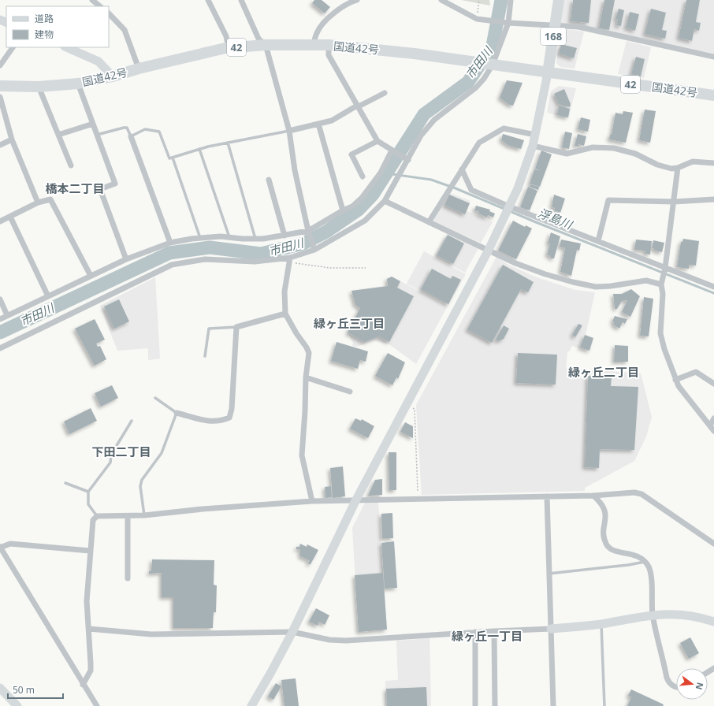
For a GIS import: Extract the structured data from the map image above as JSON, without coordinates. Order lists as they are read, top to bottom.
{
  "streets": {
    "highway": ["168", "42", "国道42号"]
  },
  "crossings": [
    ["168", "国道42号"]
  ],
  "districts": [
    "橋本二丁目",
    "緑ヶ丘三丁目",
    "緑ヶ丘二丁目",
    "下田二丁目",
    "緑ヶ丘一丁目"
  ],
  "water": ["市田川", "浮島川"],
  "legend": ["道路", "建物"],
  "scale_bar": "50 m",
  "north": "right"
}
